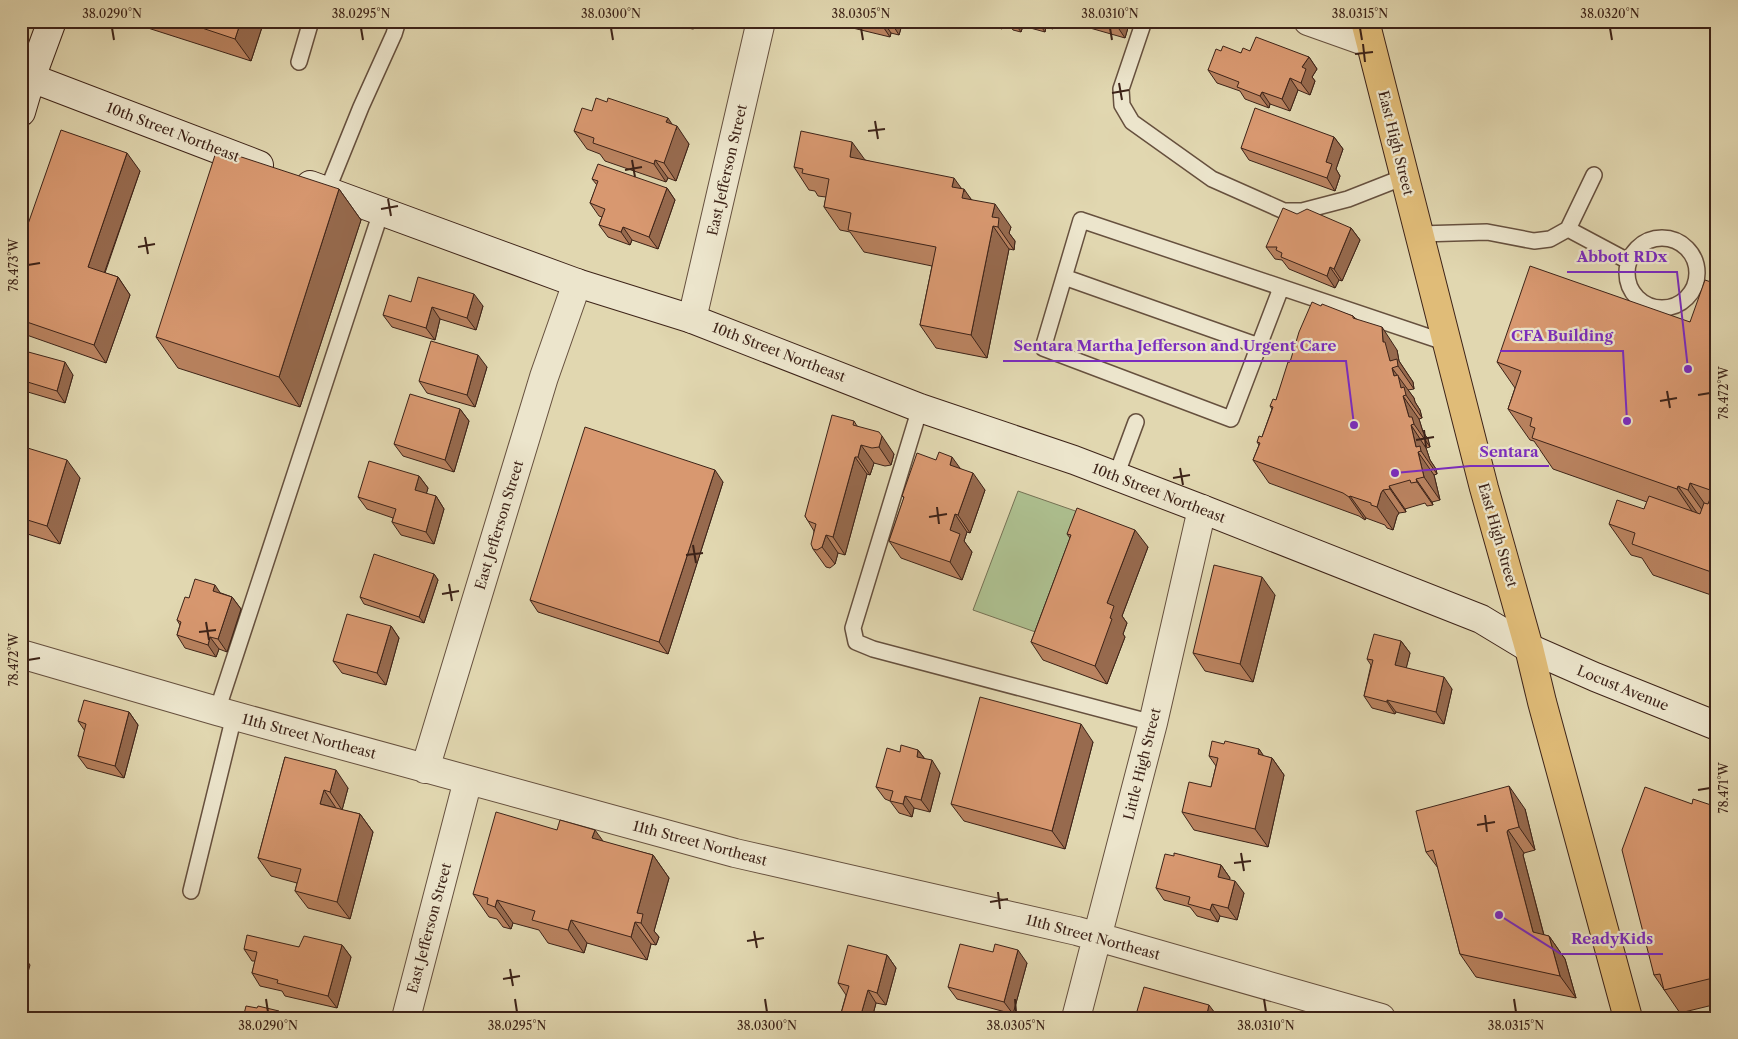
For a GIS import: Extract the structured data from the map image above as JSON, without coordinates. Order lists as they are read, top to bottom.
{
  "streets": {
    "main road": ["East High Street"],
    "street": [
      "10th Street Northeast",
      "East Jefferson Street",
      "Locust Avenue",
      "11th Street Northeast",
      "Little High Street"
    ]
  },
  "crossings": [
    ["10th Street Northeast", "East High Street"],
    ["10th Street Northeast", "East Jefferson Street"],
    ["10th Street Northeast", "Locust Avenue"],
    ["10th Street Northeast", "Little High Street"],
    ["East High Street", "Locust Avenue"],
    ["East Jefferson Street", "11th Street Northeast"],
    ["11th Street Northeast", "Little High Street"]
  ],
  "places": [
    "Abbott RDx",
    "CFA Building",
    "Sentara Martha Jefferson and Urgent Care",
    "Sentara",
    "ReadyKids"
  ],
  "coordinates": [
    "38.0290°N",
    "38.0295°N",
    "38.0300°N",
    "38.0305°N",
    "38.0310°N",
    "38.0315°N",
    "38.0320°N",
    "78.473°W",
    "78.472°W",
    "78.471°W"
  ]
}
